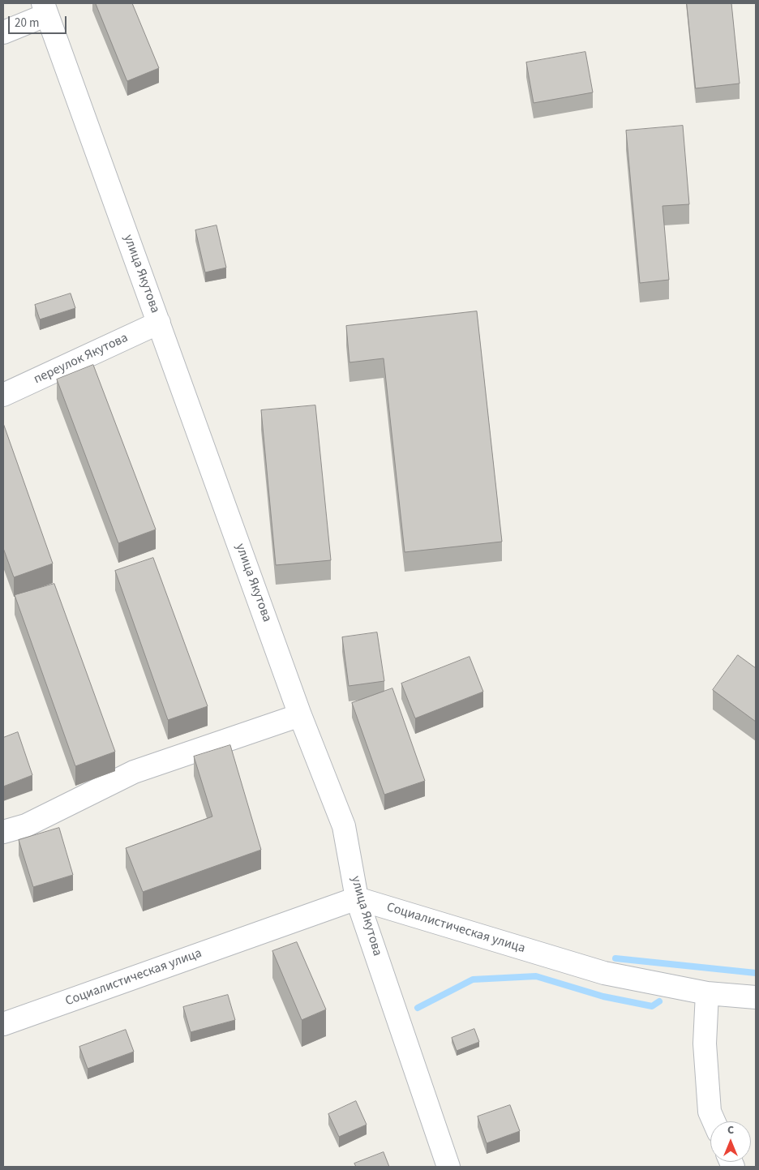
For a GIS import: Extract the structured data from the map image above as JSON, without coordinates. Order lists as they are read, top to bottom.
{
  "streets": {
    "street": ["улица Якутова", "переулок Якутова", "Социалистическая улица"]
  },
  "crossings": [
    ["улица Якутова", "переулок Якутова"],
    ["улица Якутова", "Социалистическая улица"]
  ],
  "scale_bar": "20 m",
  "north": "top"
}
